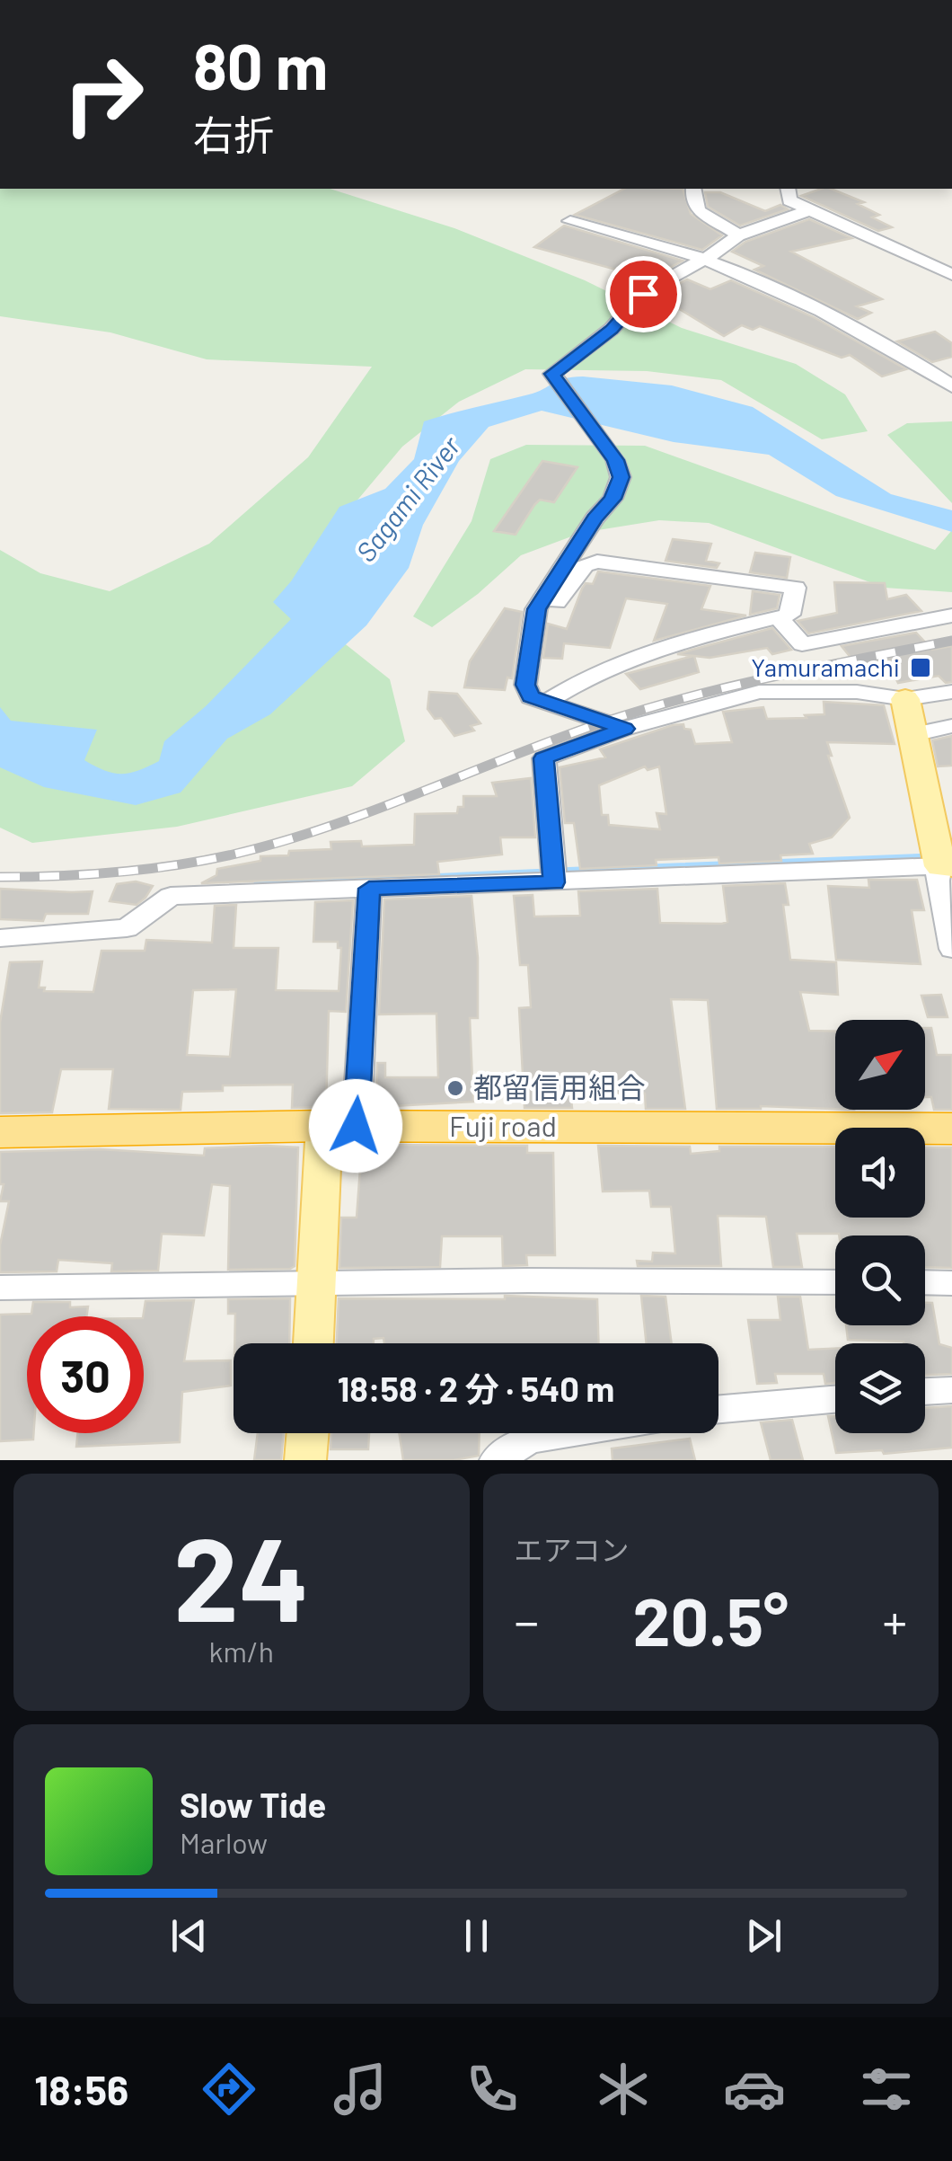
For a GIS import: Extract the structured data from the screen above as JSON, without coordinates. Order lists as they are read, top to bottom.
{
  "streets": {
    "highway": ["Fuji road"]
  },
  "water": ["Sagami River"],
  "places": {
    "transit": ["Yamuramachi"],
    "other": ["都留信用組合"]
  },
  "north": "top right",
  "page": {
    "turn": ["80 m", "右折"],
    "limit": "30",
    "trip": "18:58 · 2 分 · 540 m",
    "tile": [
      ["24", "km/h"],
      "エアコン"
    ],
    "heat": ["−", "20.5°", "+"],
    "song": ["Slow Tide", "Marlow"],
    "tabs": "18:56"
  }
}
